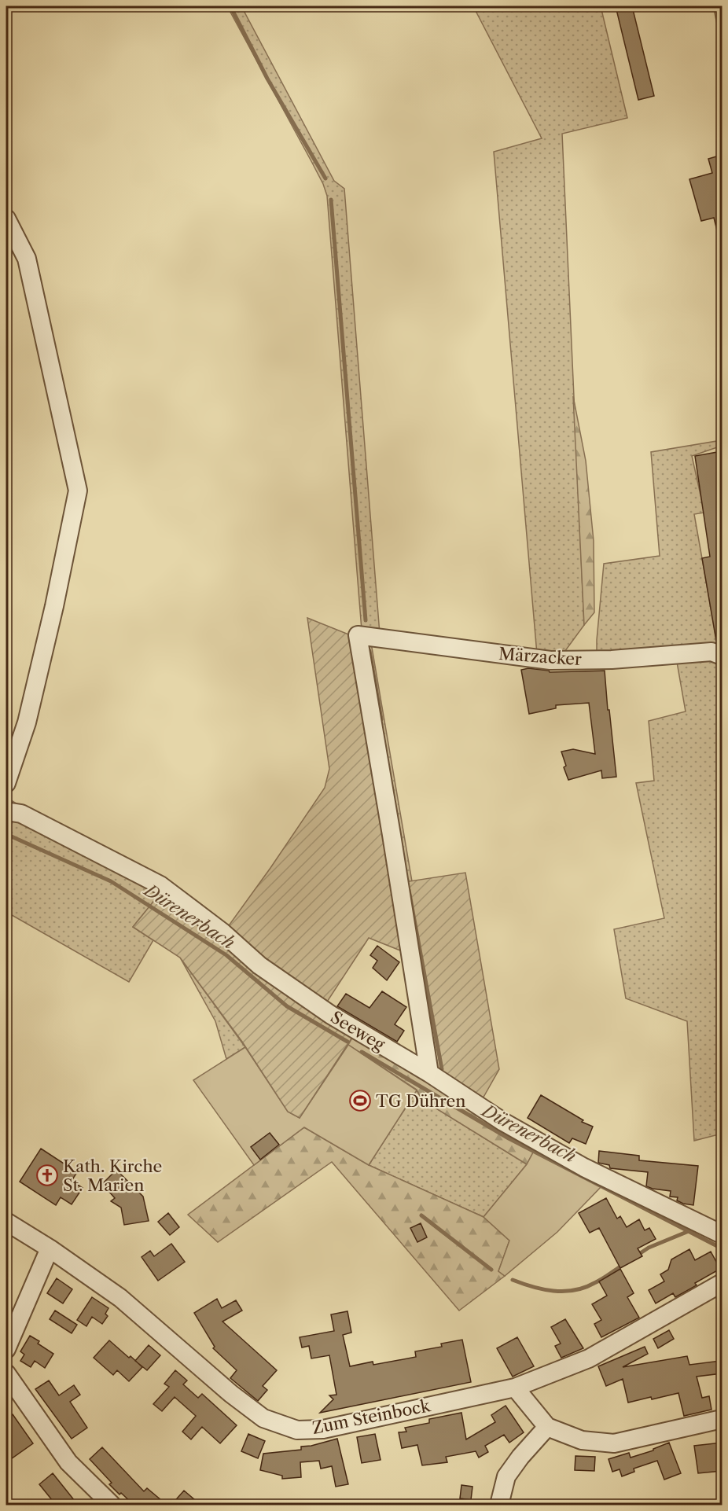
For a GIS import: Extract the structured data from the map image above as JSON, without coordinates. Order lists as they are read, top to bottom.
{
  "streets": {
    "street": ["Märzacker", "Seeweg", "Zum Steinbock"]
  },
  "crossings": [
    ["Märzacker", "Seeweg"]
  ],
  "water": ["Dürenerbach"],
  "places": {
    "sports": ["TG Dühren"],
    "church": ["Kath. Kirche St. Marien"]
  }
}
